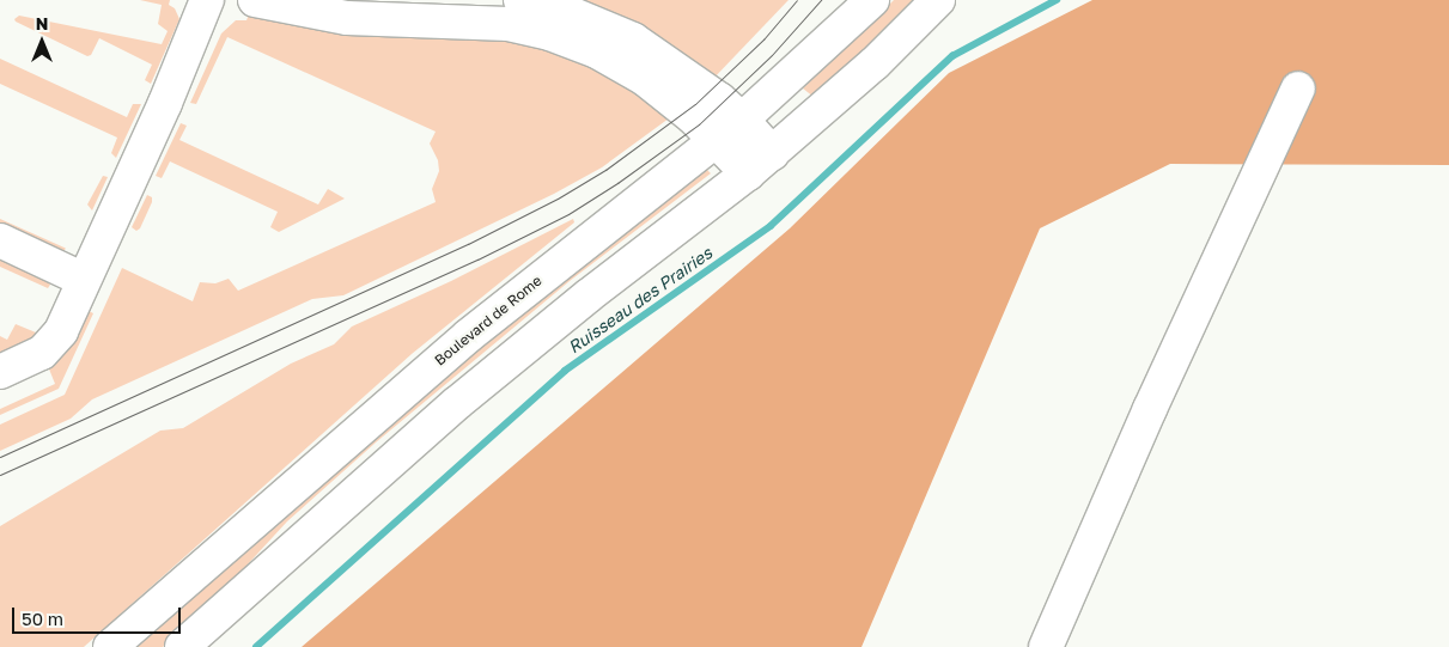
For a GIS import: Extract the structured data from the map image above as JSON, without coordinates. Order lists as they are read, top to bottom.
{
  "streets": {
    "main road": ["Boulevard de Rome"]
  },
  "water": ["Ruisseau des Prairies"],
  "scale_bar": "50 m",
  "north": "top"
}
